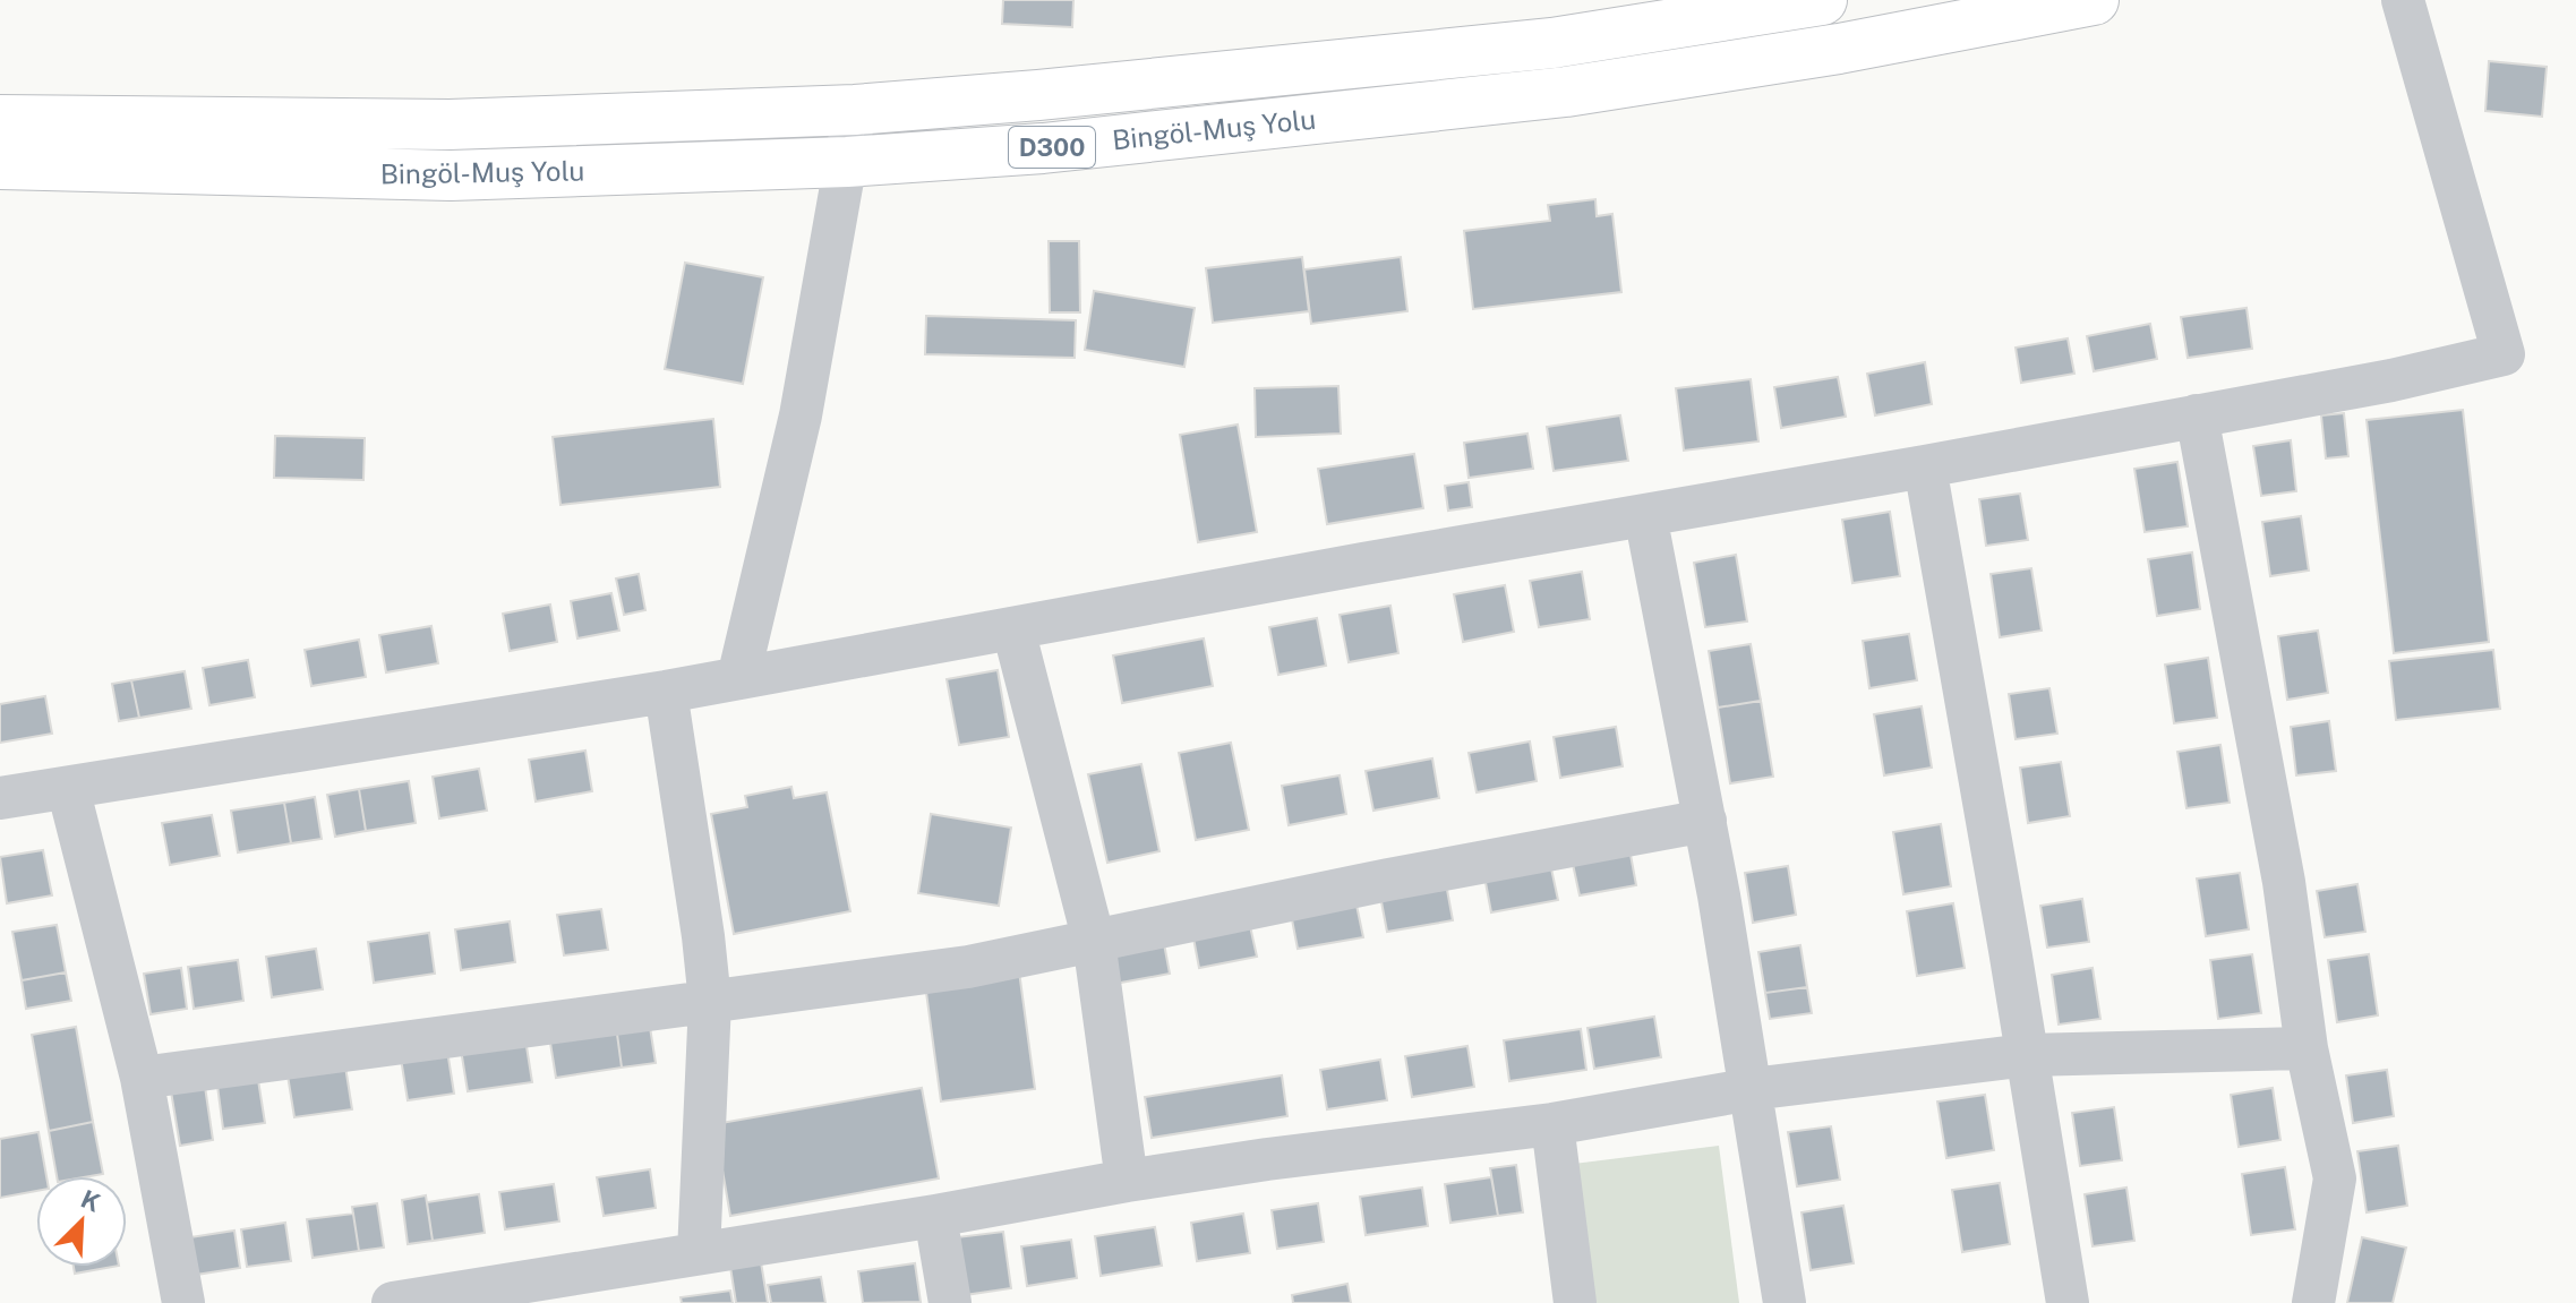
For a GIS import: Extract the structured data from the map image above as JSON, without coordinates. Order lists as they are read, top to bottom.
{
  "streets": {
    "highway": ["Bingöl-Muş Yolu", "D300"]
  },
  "north": "top right"
}
